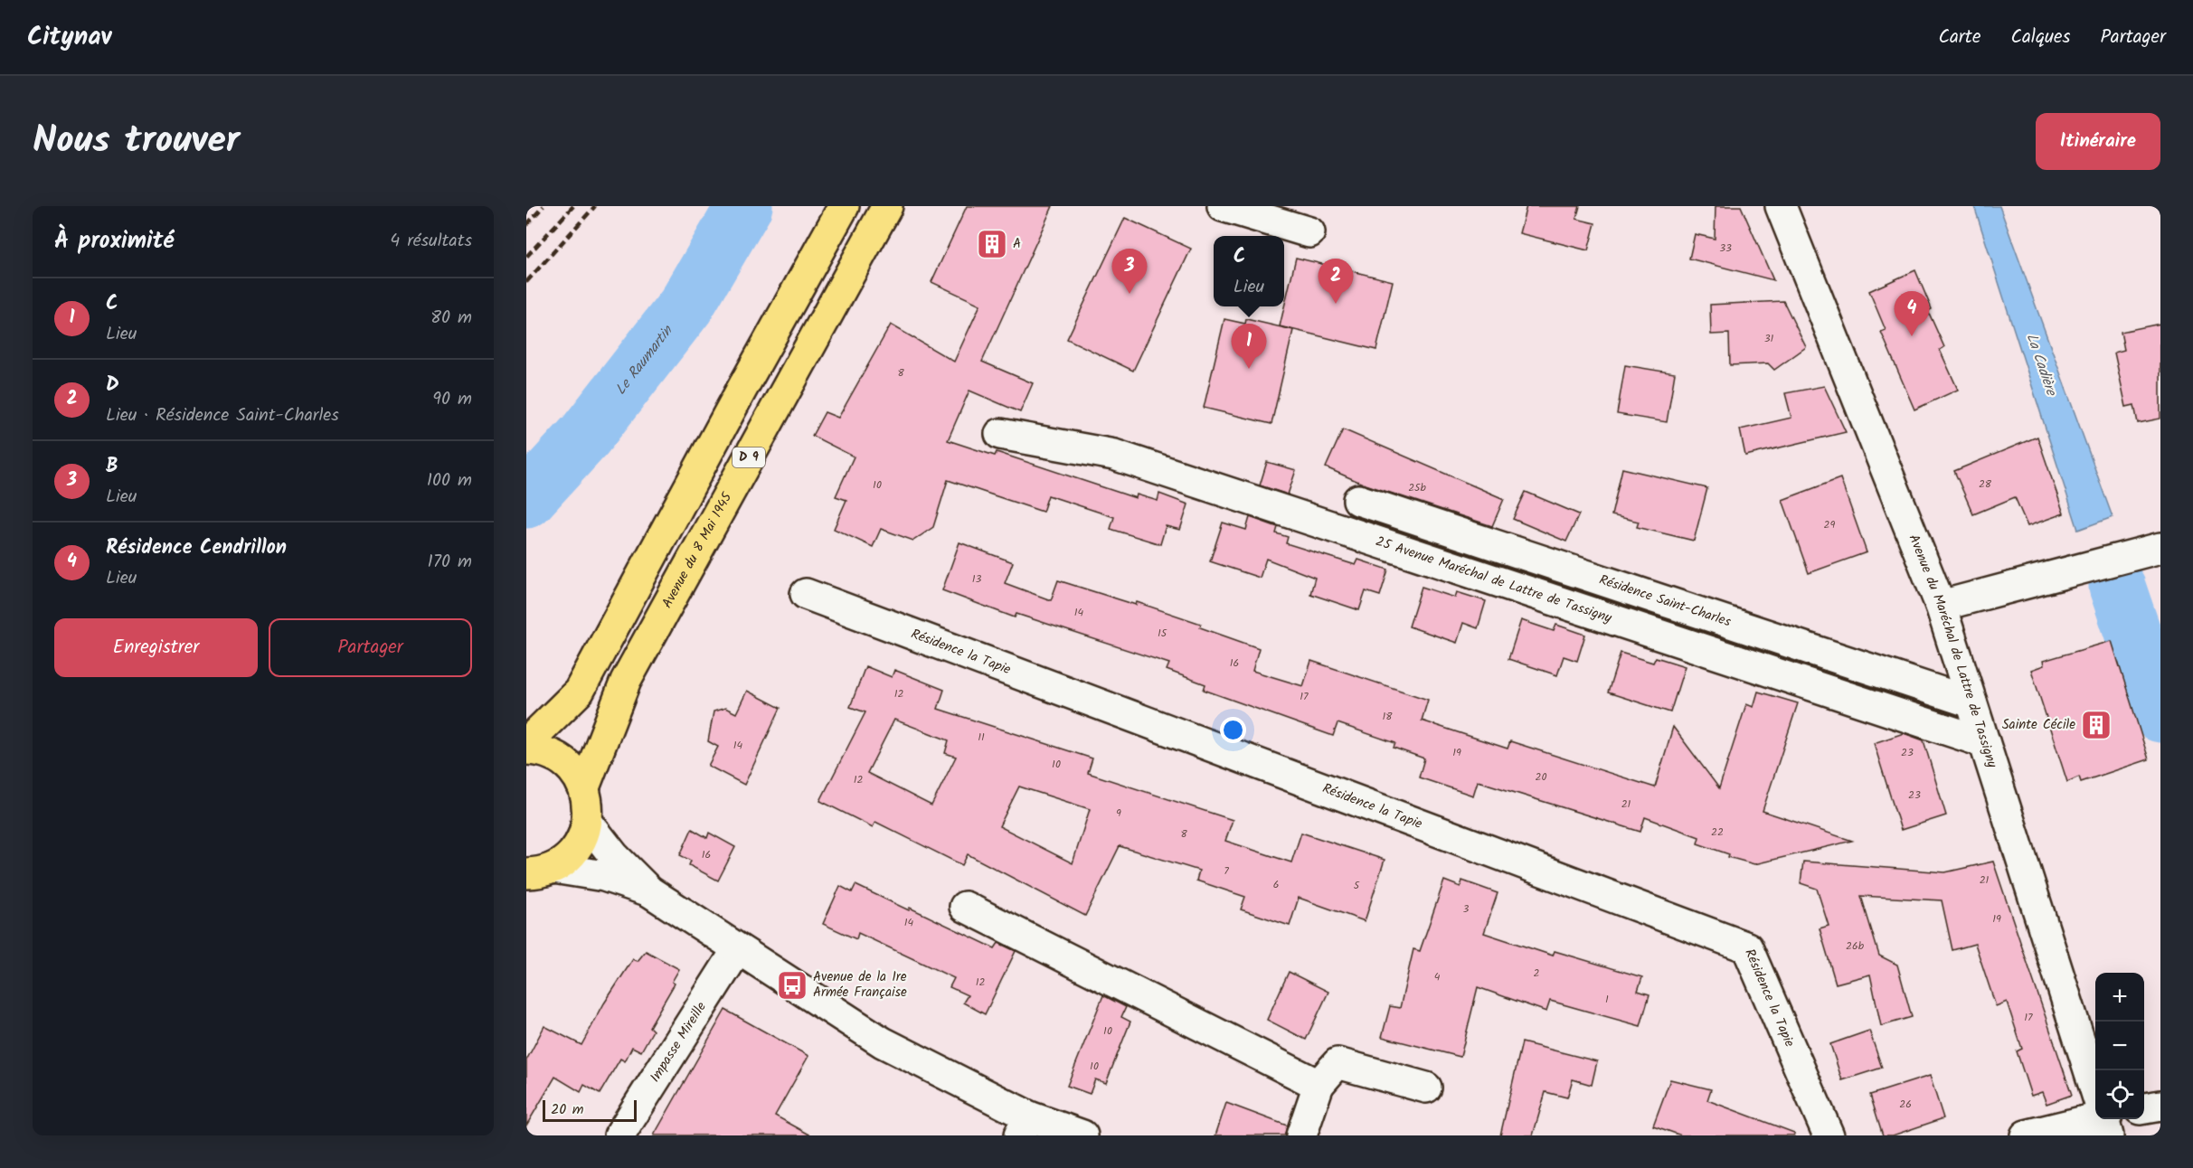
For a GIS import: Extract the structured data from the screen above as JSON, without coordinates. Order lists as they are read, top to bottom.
{
  "streets": {
    "main road": ["D 9", "Avenue du 8 Mai 1945"],
    "street": [
      "25 Avenue Maréchal de Lattre de Tassigny",
      "Résidence Saint-Charles",
      "Avenue du Maréchal de Lattre de Tassigny",
      "Résidence la Tapie",
      "Impasse Mireille"
    ]
  },
  "crossings": [
    ["25 Avenue Maréchal de Lattre de Tassigny", "Avenue du Maréchal de Lattre de Tassigny"],
    ["Résidence Saint-Charles", "Avenue du Maréchal de Lattre de Tassigny"]
  ],
  "water": ["Le Raumartin", "La Cadière"],
  "places": {
    "building": ["A", "Sainte Cécile"],
    "bus stop": ["Avenue de la 1re Armée Française"]
  },
  "house_numbers": [
    "33",
    "31",
    "8",
    "28",
    "10",
    "25b",
    "29",
    "13",
    "14",
    "15",
    "16",
    "12",
    "17",
    "18",
    "11",
    "14",
    "19",
    "23",
    "10",
    "20",
    "12",
    "23",
    "21",
    "9",
    "22",
    "8",
    "16",
    "7",
    "21",
    "6",
    "5",
    "3",
    "19",
    "14",
    "26b",
    "2",
    "4",
    "12",
    "1",
    "17",
    "10",
    "10",
    "26"
  ],
  "scale_bar": "20 m",
  "page": {
    "header": "Citynav",
    "nav": ["Carte", "Calques", "Partager"],
    "title": "Nous trouver",
    "buttons": [
      "Itinéraire",
      ["Enregistrer", "Partager"]
    ],
    "heading": ["À proximité", "4 résultats"],
    "popup": ["C", "Lieu"],
    "pins": [
      "3",
      "2",
      "4",
      "1"
    ],
    "list": [
      {
        "mark": "1",
        "name": "C",
        "note": "Lieu",
        "value": "80 m"
      },
      {
        "mark": "2",
        "name": "D",
        "note": "Lieu · Résidence Saint-Charles",
        "value": "90 m"
      },
      {
        "mark": "3",
        "name": "B",
        "note": "Lieu",
        "value": "100 m"
      },
      {
        "mark": "4",
        "name": "Résidence Cendrillon",
        "note": "Lieu",
        "value": "170 m"
      }
    ],
    "map_buttons": ["+", "−"],
    "scale": "20 m"
  }
}
